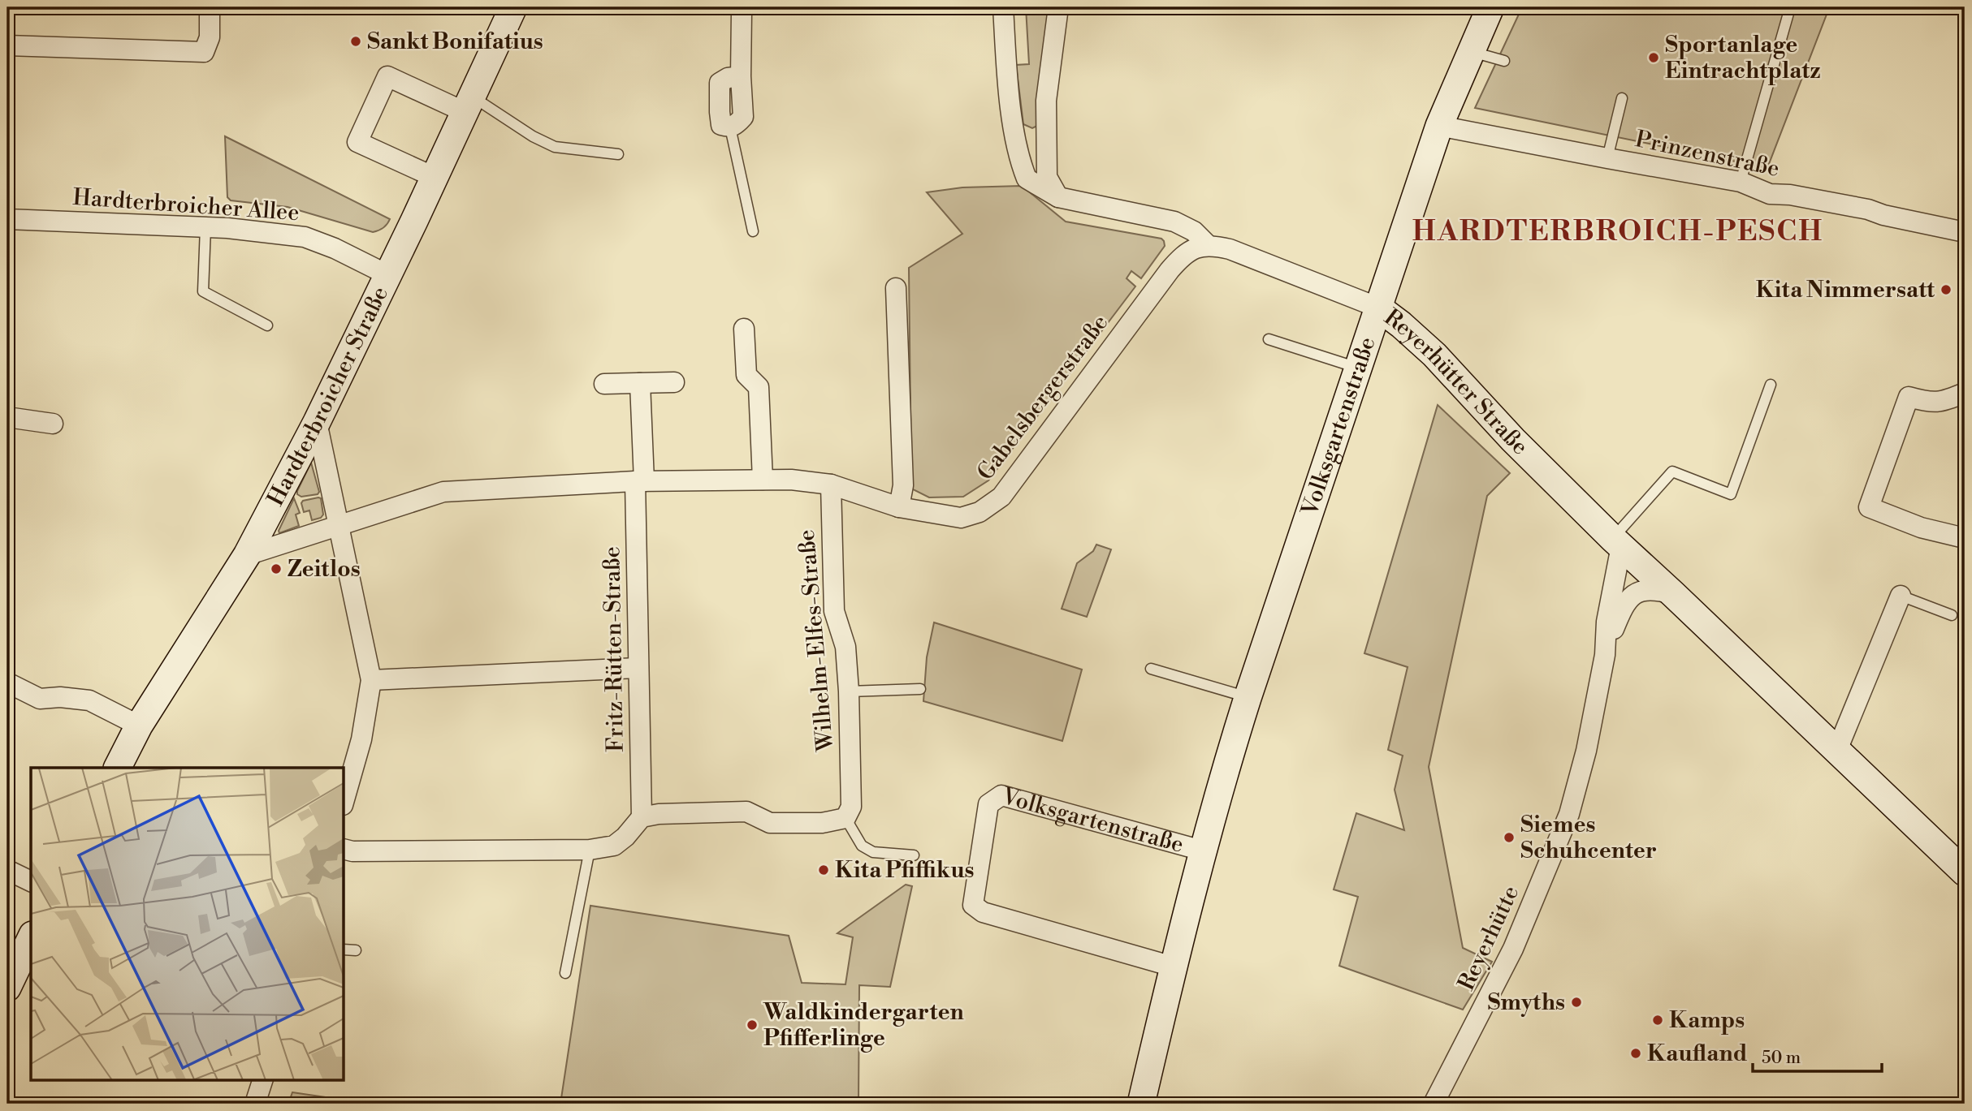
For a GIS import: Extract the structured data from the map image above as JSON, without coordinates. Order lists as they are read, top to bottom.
{
  "streets": {
    "street": [
      "Prinzenstraße",
      "Hardterbroicher Allee",
      "Reyerhütter Straße",
      "Hardterbroicher Straße",
      "Gabelsbergerstraße",
      "Volksgartenstraße",
      "Wilhelm-Elfes-Straße",
      "Fritz-Rütten-Straße",
      "Reyerhütte"
    ]
  },
  "crossings": [
    ["Prinzenstraße", "Volksgartenstraße"],
    ["Hardterbroicher Allee", "Hardterbroicher Straße"],
    ["Reyerhütter Straße", "Gabelsbergerstraße"],
    ["Reyerhütter Straße", "Volksgartenstraße"],
    ["Reyerhütter Straße", "Reyerhütte"],
    ["Hardterbroicher Straße", "Gabelsbergerstraße"],
    ["Gabelsbergerstraße", "Wilhelm-Elfes-Straße"],
    ["Gabelsbergerstraße", "Fritz-Rütten-Straße"]
  ],
  "districts": ["HARDTERBROICH-PESCH"],
  "places": [
    "Sankt Bonifatius",
    "Sportanlage Eintrachtplatz",
    "Kita Nimmersatt",
    "Zeitlos",
    "Siemes Schuhcenter",
    "Kita Pfiffikus",
    "Smyths",
    "Kamps",
    "Waldkindergarten Pfifferlinge",
    "Kaufland"
  ],
  "scale_bar": "50 m"
}
